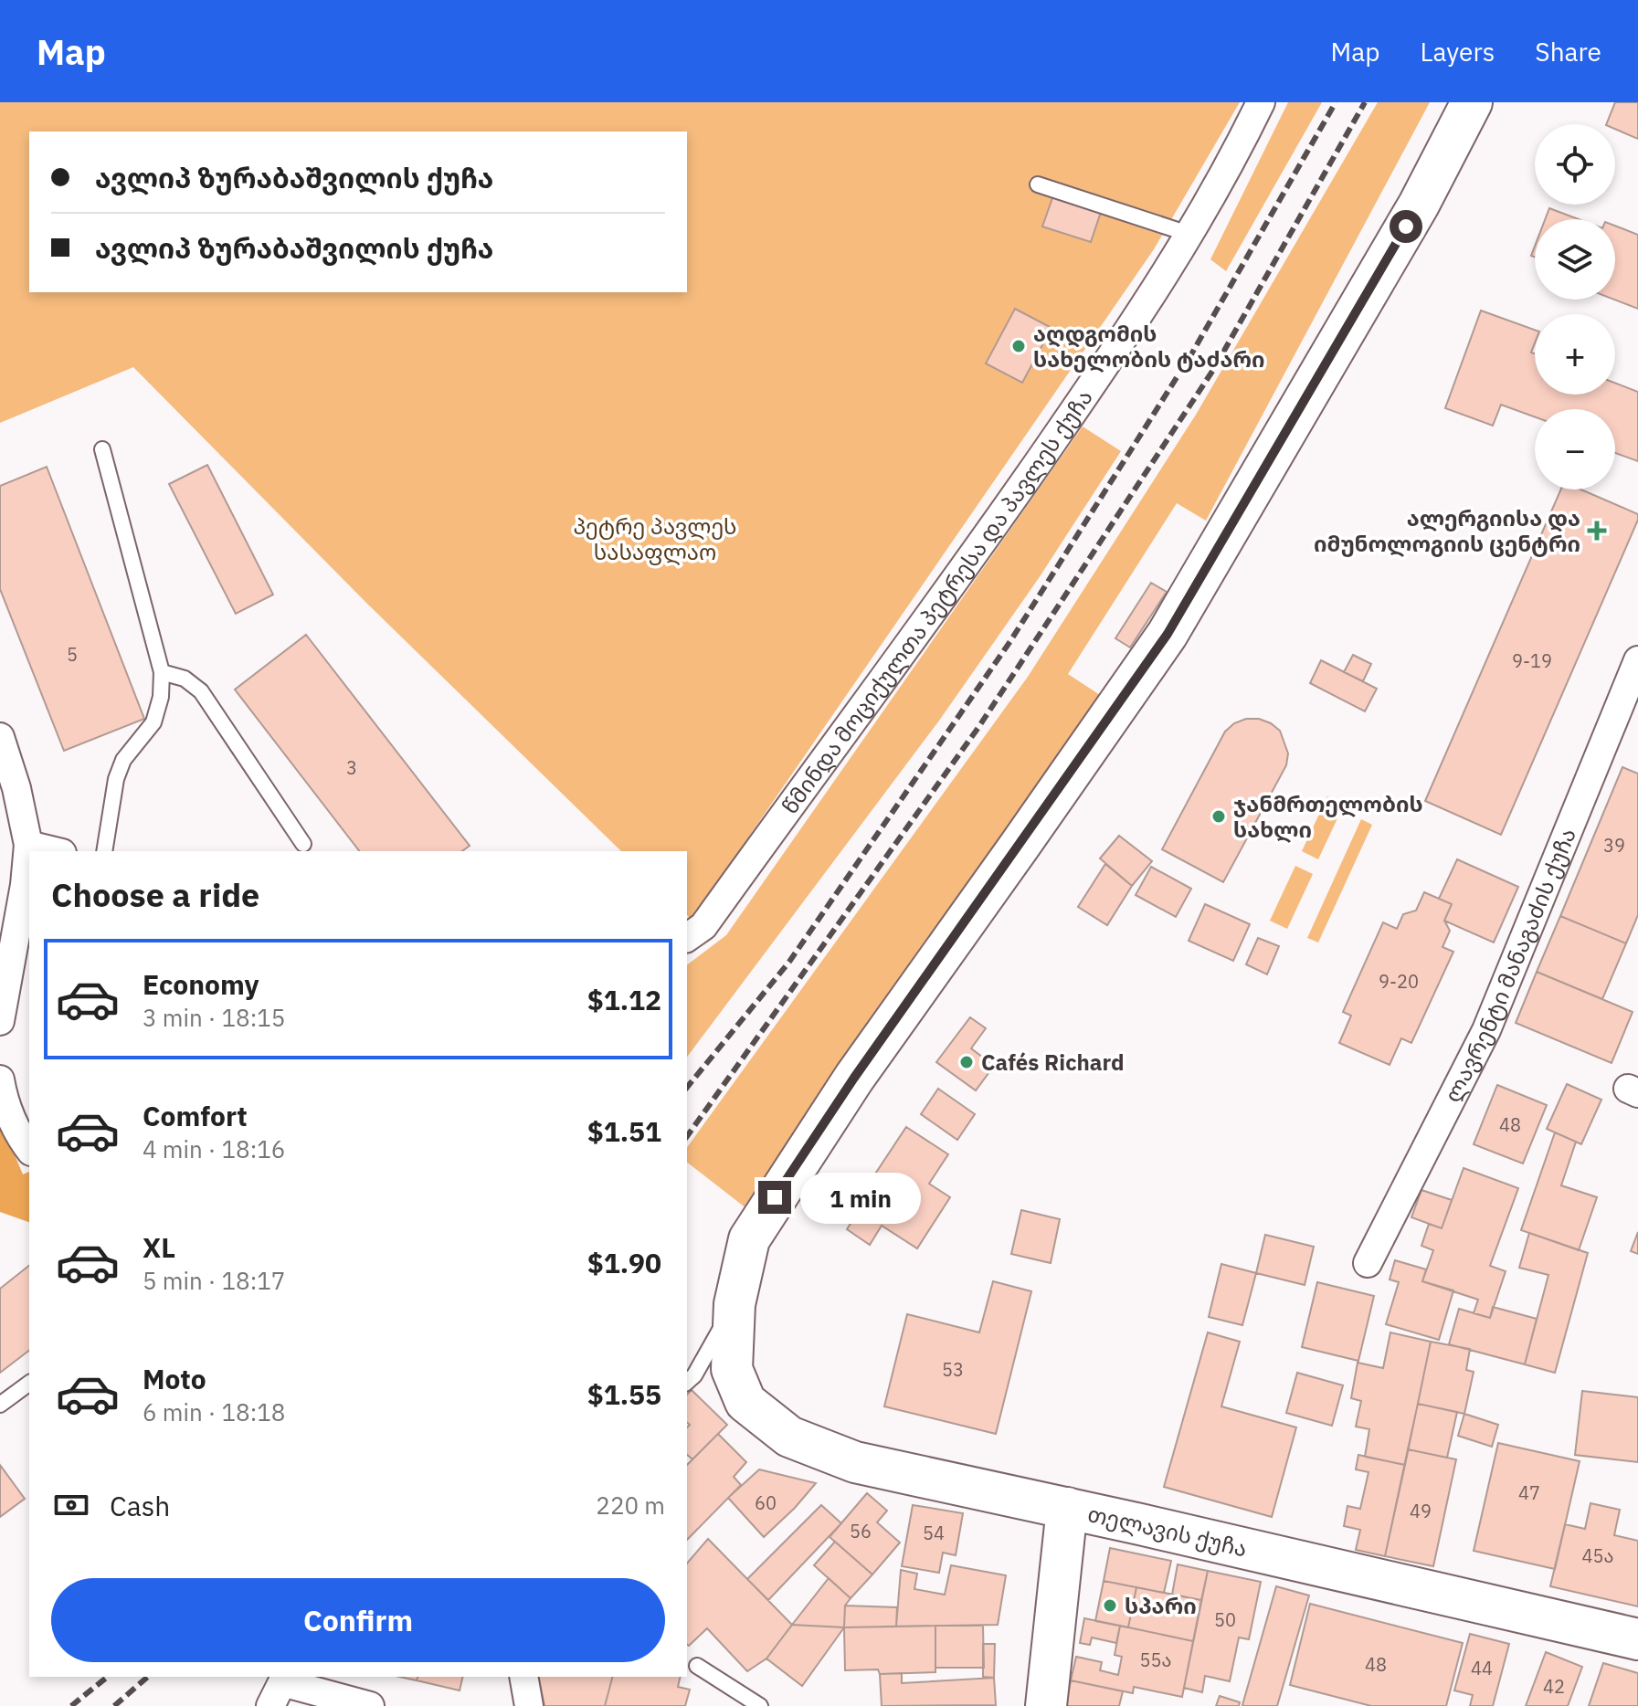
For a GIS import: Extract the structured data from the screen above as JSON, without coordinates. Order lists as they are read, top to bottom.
{
  "streets": {
    "street": ["წმინდა მოციქულთა პეტრესა და პავლეს ქუჩა", "ლავრენტი მანაგაძის ქუჩა", "თელავის ქუჩა"]
  },
  "parks": ["პეტრე პავლეს სასაფლაო"],
  "places": {
    "other": [
      "აღდგომის სახელობის ტაძარი",
      "ჯანმრთელობის სახლი",
      "Cafés Richard",
      "სპარი"
    ],
    "health": ["ალერგიისა და იმუნოლოგიის ცენტრი"]
  },
  "house_numbers": [
    "5",
    "9-19",
    "3",
    "39",
    "9-20",
    "48",
    "53",
    "47",
    "60",
    "49",
    "56",
    "54",
    "45ა",
    "50",
    "55ა",
    "48",
    "44",
    "42"
  ],
  "page": {
    "header": "Map",
    "nav": ["Map", "Layers", "Share"],
    "map_buttons": ["+", "−"],
    "banner": ["ავლიპ ზურაბაშვილის ქუჩა", "ავლიპ ზურაბაშვილის ქუჩა"],
    "heading": "Choose a ride",
    "list": [
      {
        "name": "Economy",
        "note": "3 min · 18:15",
        "value": "$1.12"
      },
      {
        "name": "Comfort",
        "note": "4 min · 18:16",
        "value": "$1.51"
      },
      {
        "name": "XL",
        "note": "5 min · 18:17",
        "value": "$1.90"
      },
      {
        "name": "Moto",
        "note": "6 min · 18:18",
        "value": "$1.55"
      }
    ],
    "bubble": "1 min",
    "pay": ["Cash", "220 m"],
    "buttons": "Confirm"
  }
}
